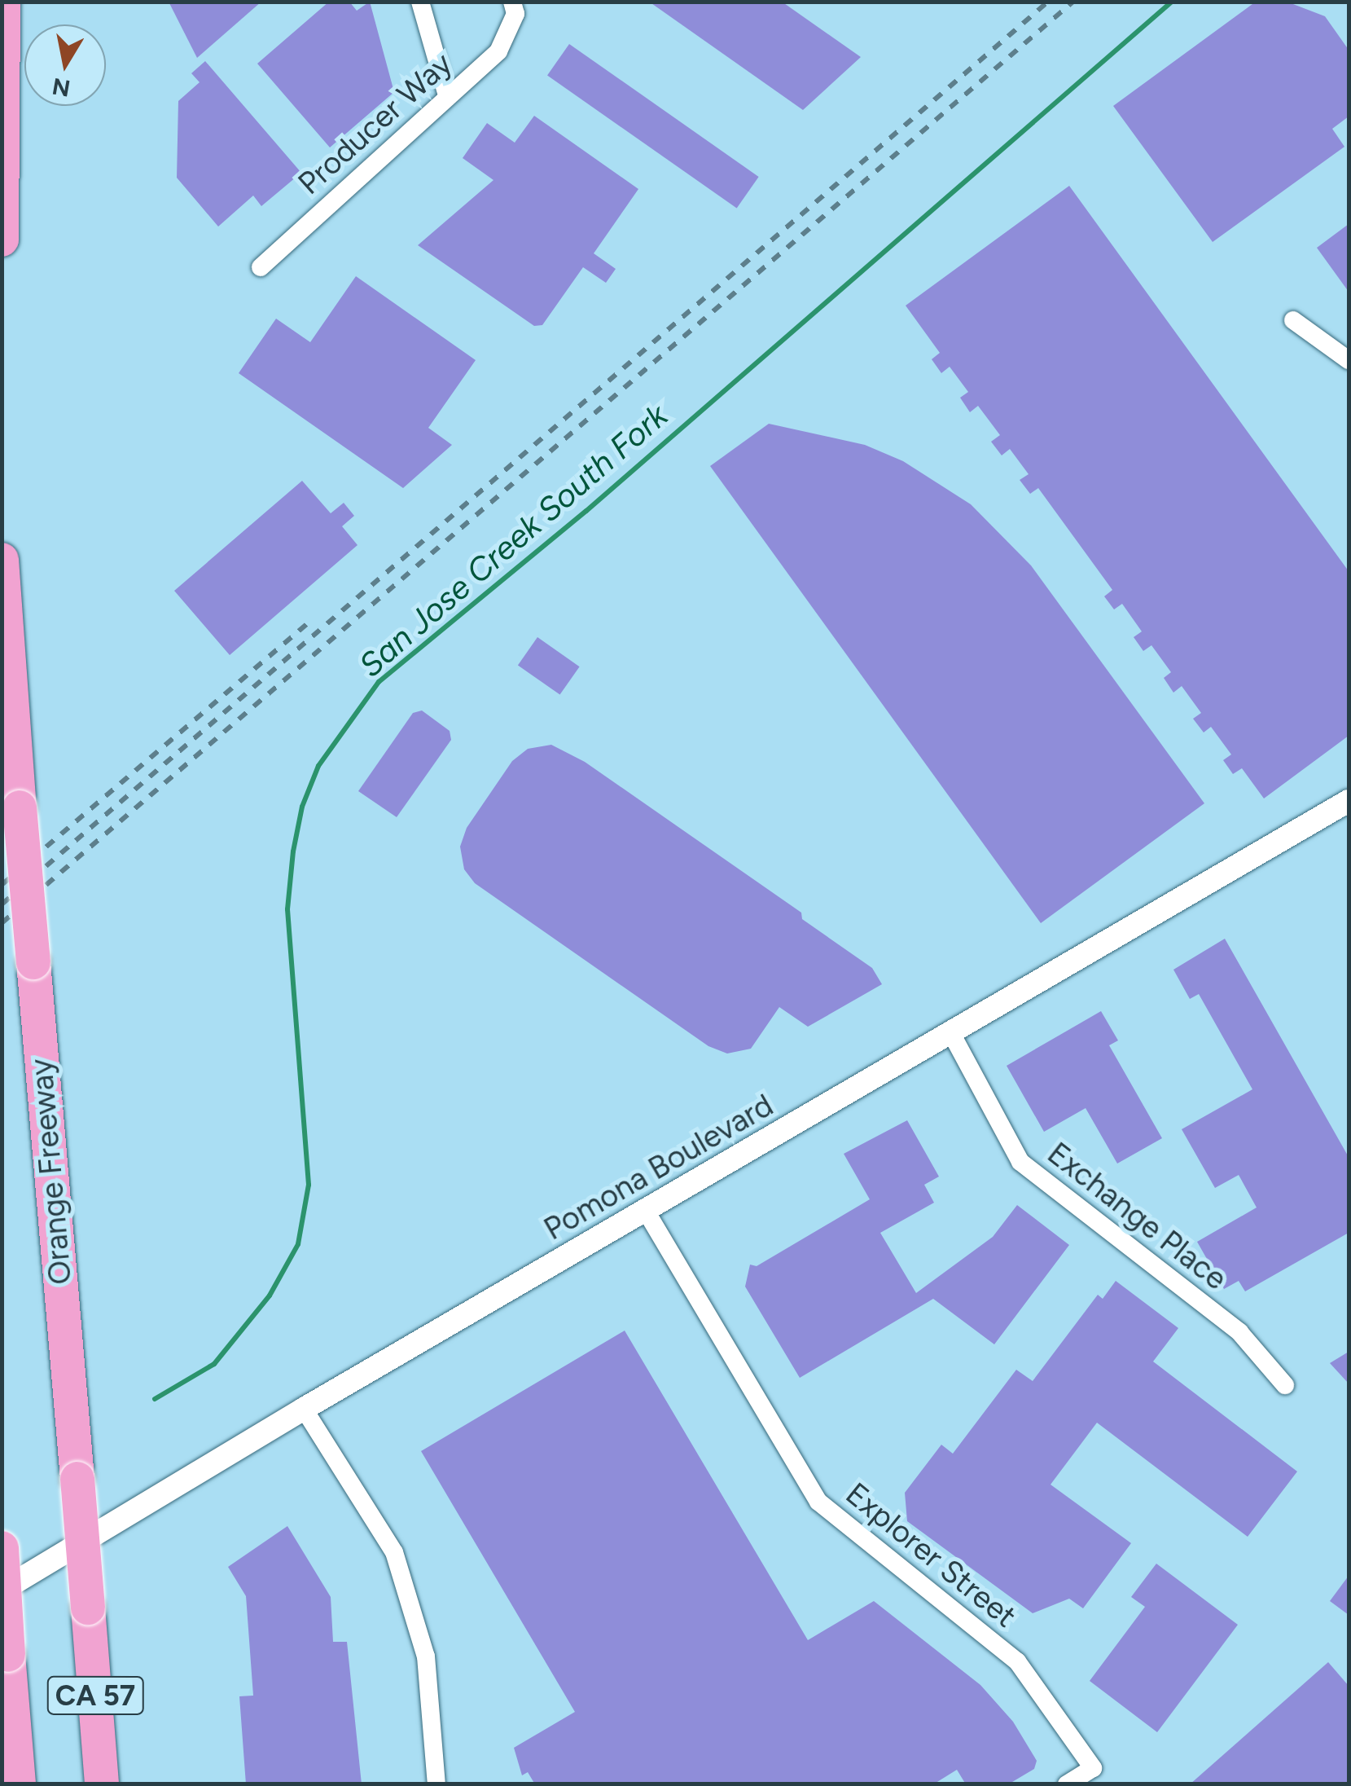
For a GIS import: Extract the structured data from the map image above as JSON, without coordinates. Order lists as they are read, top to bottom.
{
  "streets": {
    "highway": ["Orange Freeway", "CA 57"],
    "street": [
      "Producer Way",
      "Pomona Boulevard",
      "Exchange Place",
      "Explorer Street"
    ]
  },
  "crossings": [
    ["Pomona Boulevard", "Exchange Place"],
    ["Pomona Boulevard", "Explorer Street"]
  ],
  "water": ["San Jose Creek South Fork"],
  "north": "bottom"
}
